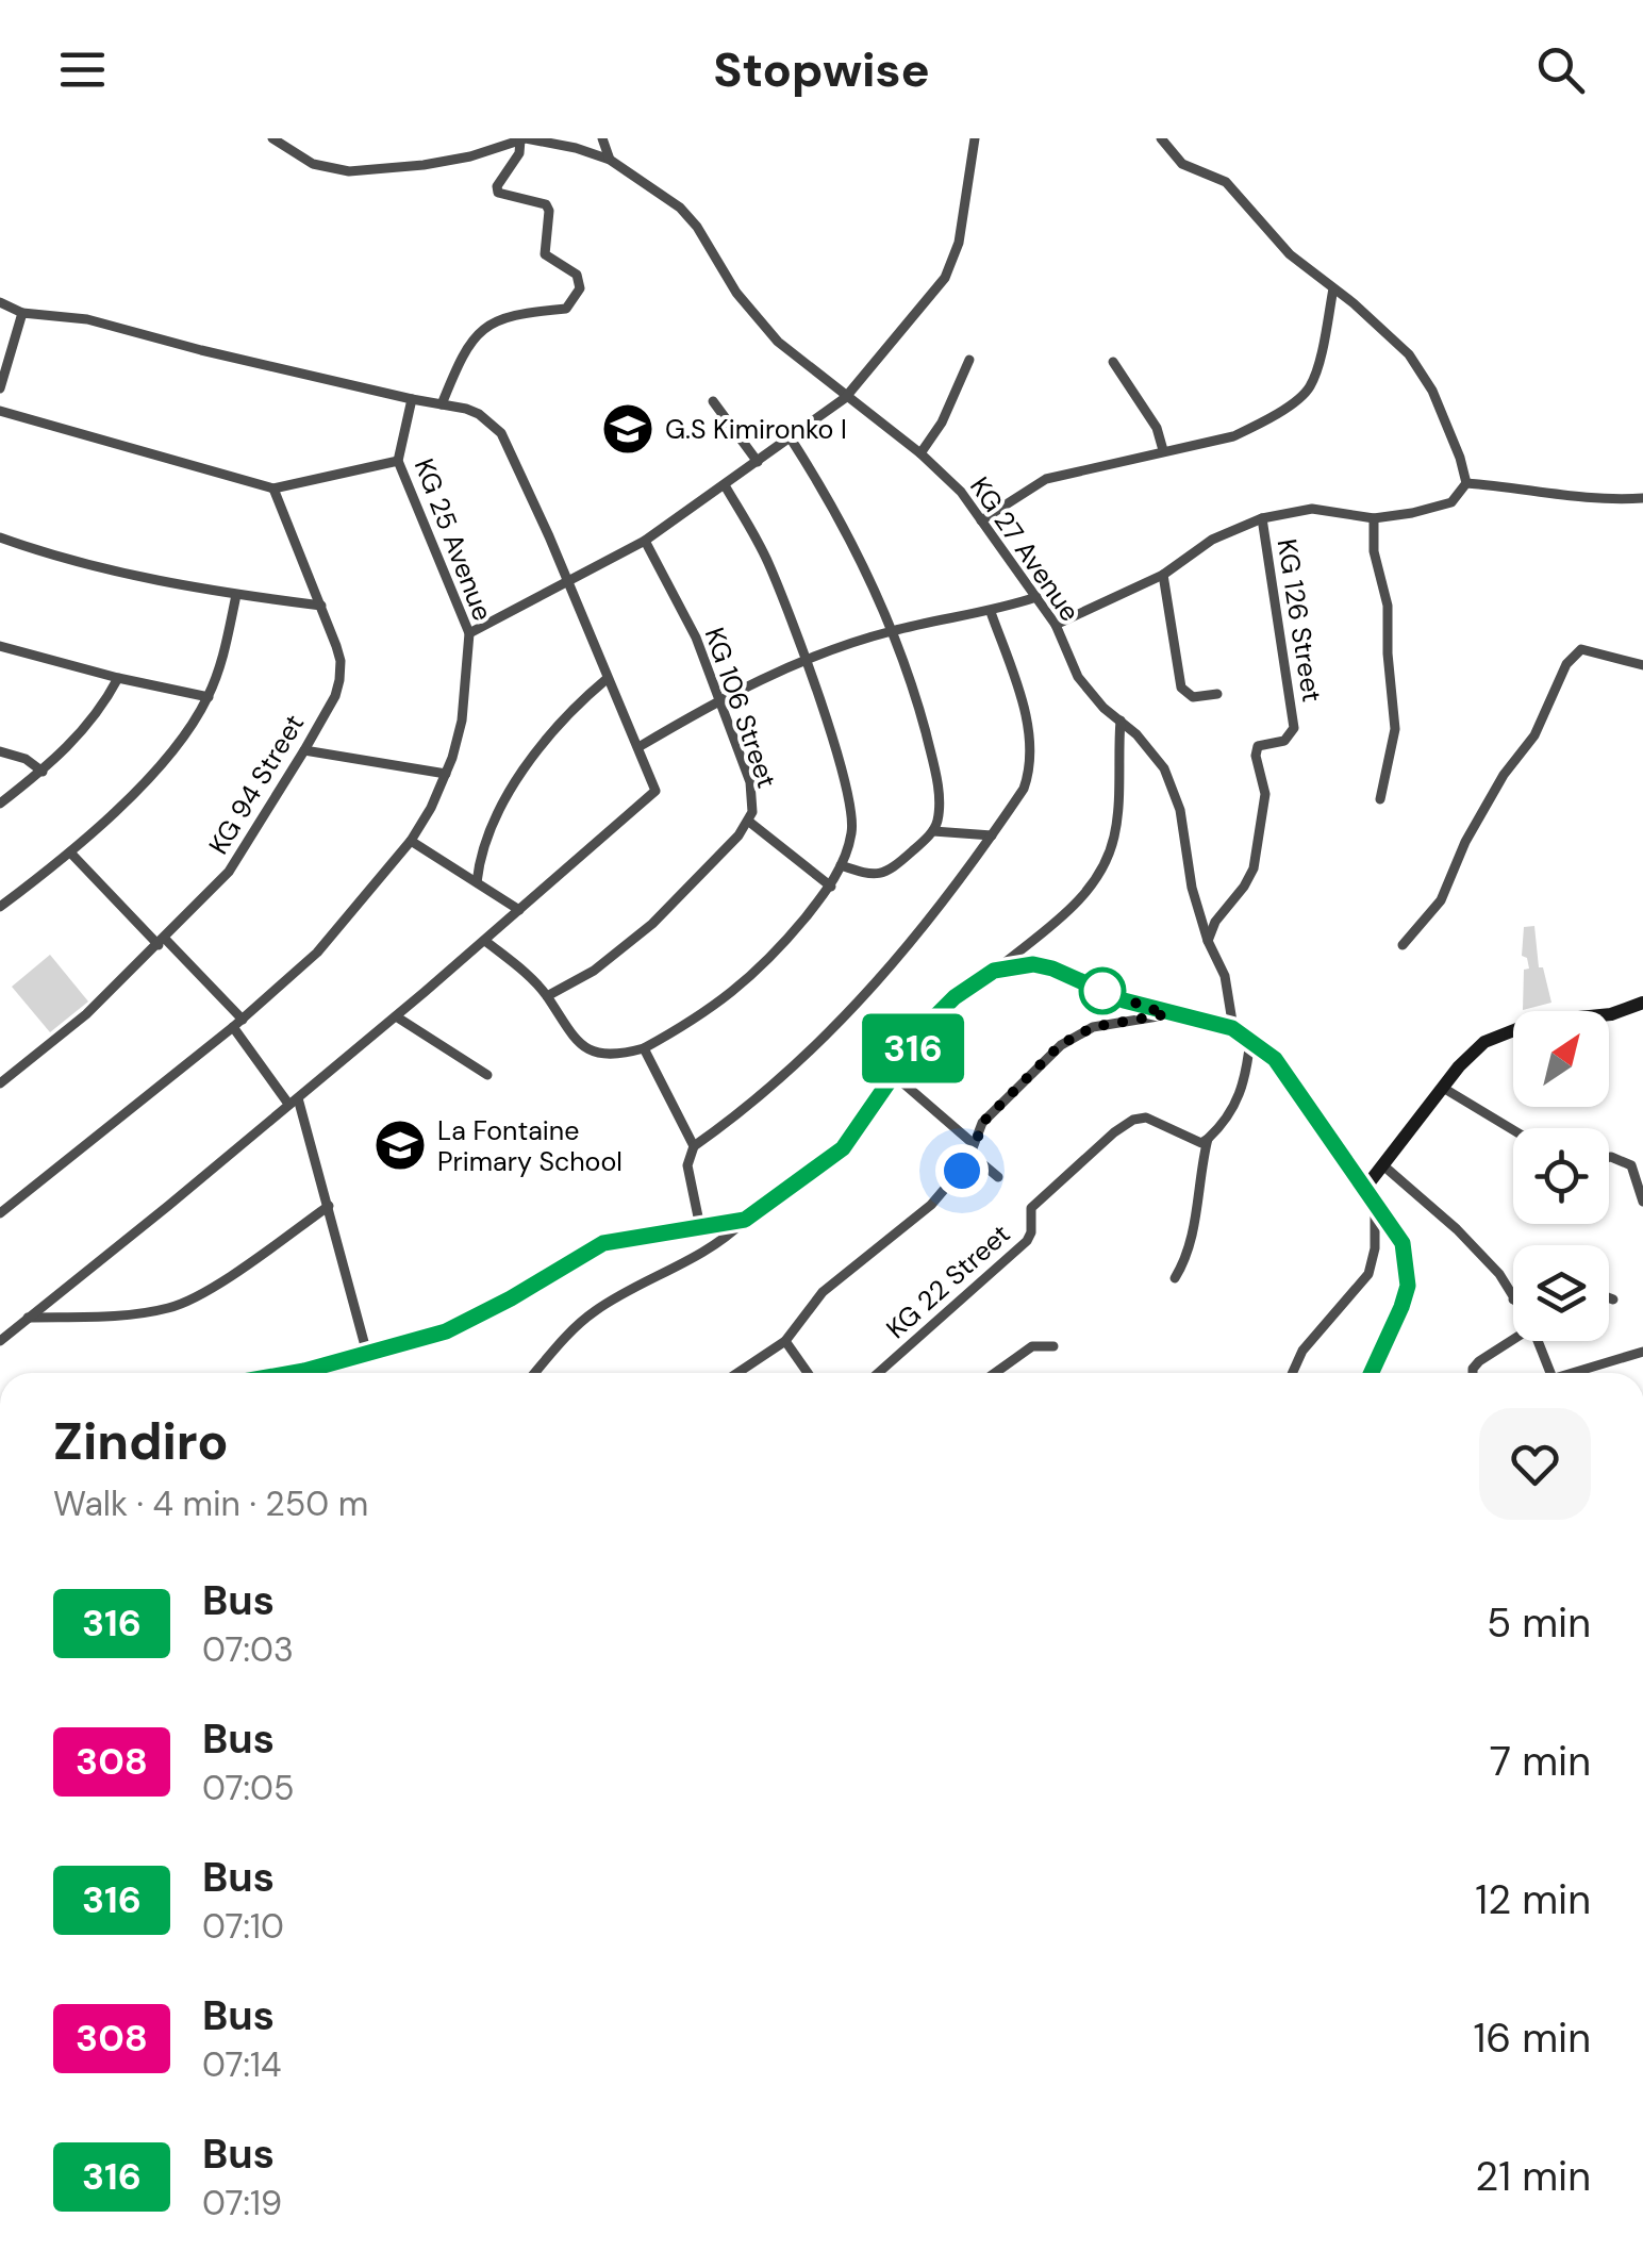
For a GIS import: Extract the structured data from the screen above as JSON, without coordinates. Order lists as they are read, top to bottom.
{
  "streets": {
    "street": [
      "KG 25 Avenue",
      "KG 27 Avenue",
      "KG 126 Street",
      "KG 106 Street",
      "KG 94 Street",
      "KG 22 Street"
    ]
  },
  "crossings": [
    ["KG 27 Avenue", "KG 126 Street"]
  ],
  "places": {
    "school or university": ["G.S Kimironko I", "La Fontaine Primary School"]
  },
  "lines": ["bus line 316"],
  "north": "top right",
  "page": {
    "header": "Stopwise",
    "on_map": "316",
    "heading": ["Zindiro", "Walk · 4 min · 250 m"],
    "list": [
      {
        "mark": "316",
        "name": "Bus",
        "note": "07:03",
        "value": "5 min"
      },
      {
        "mark": "308",
        "name": "Bus",
        "note": "07:05",
        "value": "7 min"
      },
      {
        "mark": "316",
        "name": "Bus",
        "note": "07:10",
        "value": "12 min"
      },
      {
        "mark": "308",
        "name": "Bus",
        "note": "07:14",
        "value": "16 min"
      },
      {
        "mark": "316",
        "name": "Bus",
        "note": "07:19",
        "value": "21 min"
      }
    ]
  }
}
